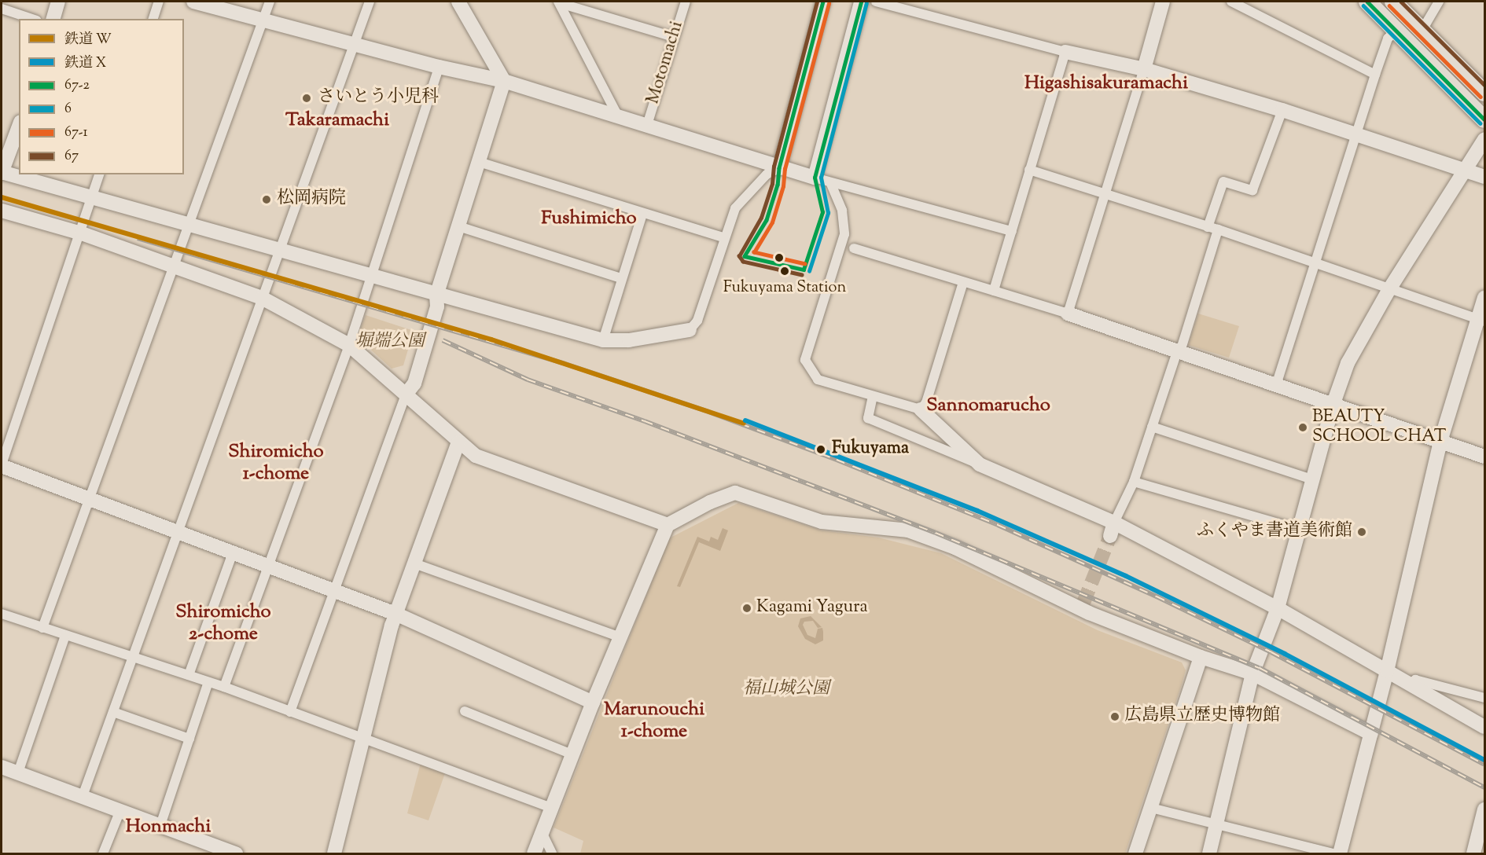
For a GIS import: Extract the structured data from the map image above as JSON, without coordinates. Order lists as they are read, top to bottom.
{
  "streets": {
    "street": ["Motomachi"]
  },
  "districts": [
    "Higashisakuramachi",
    "Takaramachi",
    "Fushimicho",
    "Sannomarucho",
    "Shiromicho 1-chome",
    "Shiromicho 2-chome",
    "Marunouchi 1-chome",
    "Honmachi"
  ],
  "parks": ["堀端公園", "福山城公園"],
  "places": [
    "さいとう小児科",
    "松岡病院",
    "Fukuyama Station",
    "BEAUTY SCHOOL CHAT",
    "Fukuyama",
    "ふくやま書道美術館",
    "Kagami Yagura",
    "広島県立歴史博物館"
  ],
  "lines": [
    "transit line 67-2",
    "transit line 67",
    "transit line 6",
    "transit line 67-1",
    "rail line W",
    "rail line X"
  ],
  "legend": [
    "鉄道 W",
    "鉄道 X",
    "67-2",
    "6",
    "67-1",
    "67"
  ]
}
